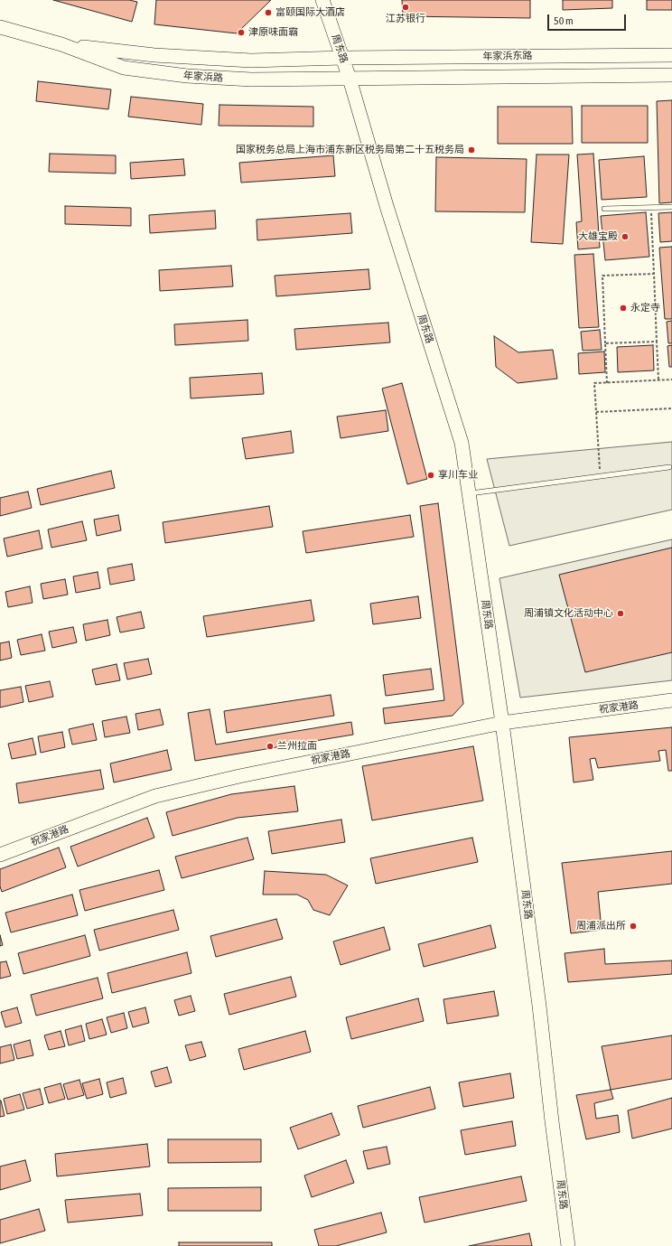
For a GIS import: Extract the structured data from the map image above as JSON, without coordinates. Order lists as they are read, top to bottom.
{
  "streets": {
    "street": [
      "周东路",
      "年家浜东路",
      "年家浜路",
      "祝家港路"
    ]
  },
  "crossings": [
    ["周东路", "年家浜东路"],
    ["周东路", "年家浜路"],
    ["周东路", "祝家港路"],
    ["年家浜东路", "年家浜路"]
  ],
  "places": [
    "江苏银行",
    "富颐国际大酒店",
    "津原味面霸",
    "国家税务总局上海市浦东新区税务局第二十五税务局",
    "大雄宝殿",
    "永定寺",
    "享川车业",
    "周浦镇文化活动中心",
    "兰州拉面",
    "周浦派出所"
  ],
  "scale_bar": "50 m"
}
